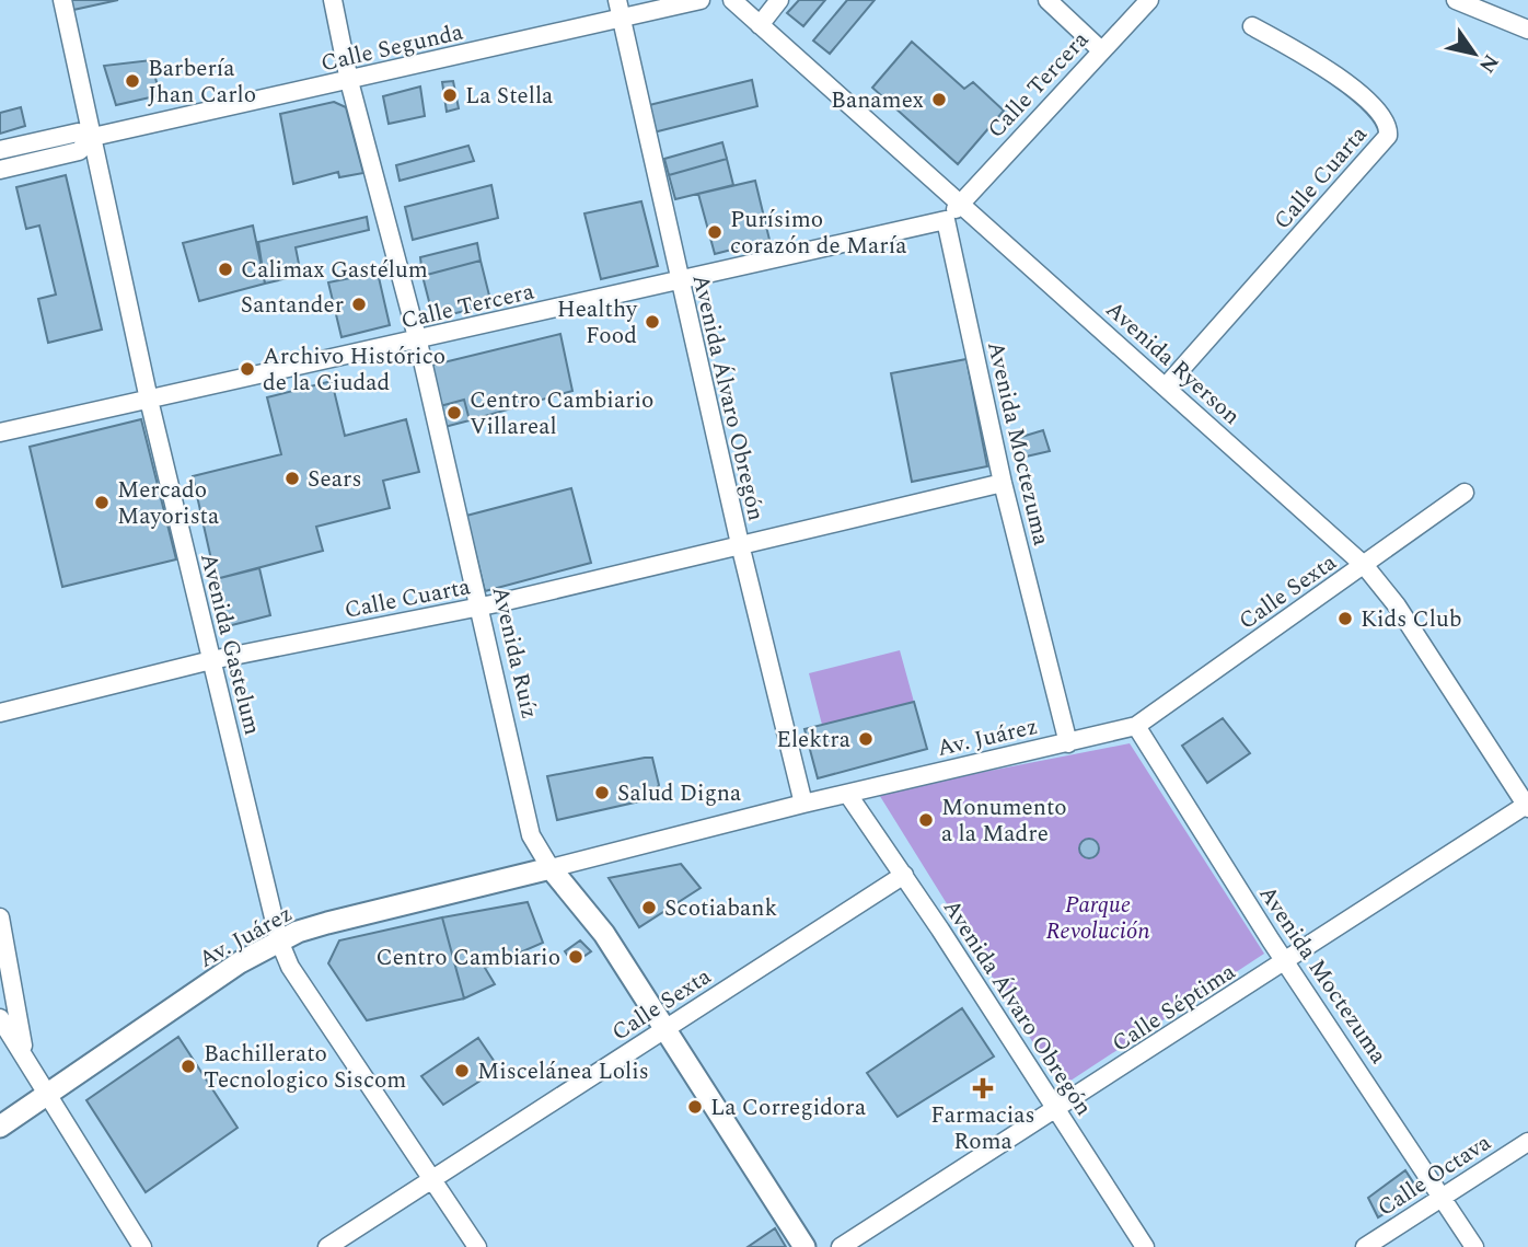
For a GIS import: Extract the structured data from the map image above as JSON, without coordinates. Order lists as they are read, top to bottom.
{
  "streets": {
    "street": [
      "Calle Segunda",
      "Calle Tercera",
      "Calle Cuarta",
      "Avenida Ryerson",
      "Avenida Álvaro Obregón",
      "Avenida Moctezuma",
      "Calle Sexta",
      "Avenida Gastelum",
      "Avenida Ruíz",
      "Av. Juárez",
      "Calle Séptima",
      "Calle Octava"
    ]
  },
  "crossings": [
    ["Calle Segunda", "Avenida Álvaro Obregón"],
    ["Calle Segunda", "Avenida Gastelum"],
    ["Calle Segunda", "Avenida Ruíz"],
    ["Calle Tercera", "Avenida Ryerson"],
    ["Calle Tercera", "Avenida Álvaro Obregón"],
    ["Calle Tercera", "Avenida Moctezuma"],
    ["Calle Tercera", "Avenida Gastelum"],
    ["Calle Tercera", "Avenida Ruíz"],
    ["Calle Cuarta", "Avenida Ryerson"],
    ["Calle Cuarta", "Avenida Álvaro Obregón"],
    ["Calle Cuarta", "Avenida Moctezuma"],
    ["Calle Cuarta", "Avenida Gastelum"],
    ["Calle Cuarta", "Avenida Ruíz"],
    ["Avenida Ryerson", "Calle Sexta"],
    ["Avenida Ryerson", "Calle Séptima"],
    ["Avenida Álvaro Obregón", "Calle Sexta"],
    ["Avenida Álvaro Obregón", "Av. Juárez"],
    ["Avenida Álvaro Obregón", "Calle Séptima"],
    ["Avenida Moctezuma", "Calle Sexta"],
    ["Avenida Moctezuma", "Av. Juárez"],
    ["Avenida Moctezuma", "Calle Séptima"],
    ["Avenida Moctezuma", "Calle Octava"],
    ["Calle Sexta", "Avenida Gastelum"],
    ["Calle Sexta", "Avenida Ruíz"],
    ["Calle Sexta", "Av. Juárez"],
    ["Avenida Gastelum", "Av. Juárez"],
    ["Avenida Ruíz", "Av. Juárez"]
  ],
  "parks": ["Parque Revolución"],
  "places": {
    "other": [
      "Barbería Jhan Carlo",
      "La Stella",
      "Banamex",
      "Purísimo corazón de María",
      "Calimax Gastélum",
      "Santander",
      "Healthy Food",
      "Archivo Histórico de la Ciudad",
      "Centro Cambiario Villareal",
      "Sears",
      "Mercado Mayorista",
      "Kids Club",
      "Elektra",
      "Salud Digna",
      "Monumento a la Madre",
      "Scotiabank",
      "Centro Cambiario",
      "Bachillerato Tecnologico Siscom",
      "Miscelánea Lolis",
      "La Corregidora"
    ],
    "health": ["Farmacias Roma"]
  },
  "north": "bottom right"
}
